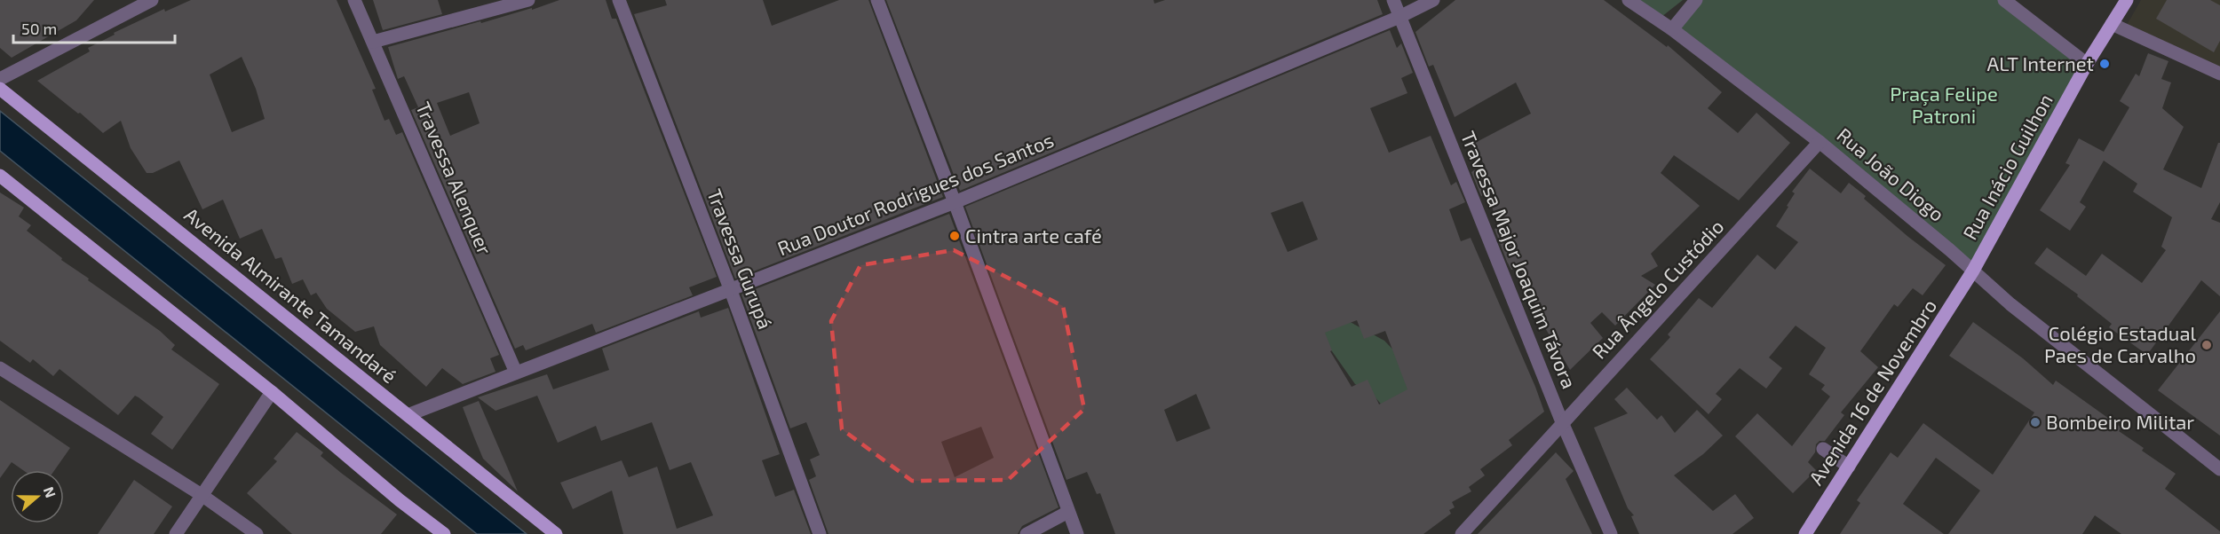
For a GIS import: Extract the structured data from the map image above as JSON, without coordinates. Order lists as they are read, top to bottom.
{
  "streets": {
    "main road": ["Rua Inácio Guilhon", "Avenida Almirante Tamandaré", "Avenida 16 de Novembro"],
    "street": [
      "Rua João Diogo",
      "Travessa Alenquer",
      "Rua Doutor Rodrigues dos Santos",
      "Travessa Gurupá",
      "Travessa Major Joaquim Távora",
      "Rua Ângelo Custódio"
    ]
  },
  "crossings": [
    ["Rua Inácio Guilhon", "Rua João Diogo"],
    ["Rua Inácio Guilhon", "Avenida 16 de Novembro"],
    ["Rua João Diogo", "Rua Ângelo Custódio"],
    ["Rua João Diogo", "Avenida 16 de Novembro"],
    ["Travessa Alenquer", "Rua Doutor Rodrigues dos Santos"],
    ["Rua Doutor Rodrigues dos Santos", "Travessa Gurupá"],
    ["Rua Doutor Rodrigues dos Santos", "Travessa Major Joaquim Távora"],
    ["Rua Doutor Rodrigues dos Santos", "Avenida Almirante Tamandaré"],
    ["Travessa Major Joaquim Távora", "Rua Ângelo Custódio"]
  ],
  "parks": ["Praça Felipe Patroni"],
  "places": [
    "ALT Internet",
    "Cintra arte café",
    "Colégio Estadual Paes de Carvalho",
    "Bombeiro Militar"
  ],
  "scale_bar": "50 m",
  "north": "right"
}
